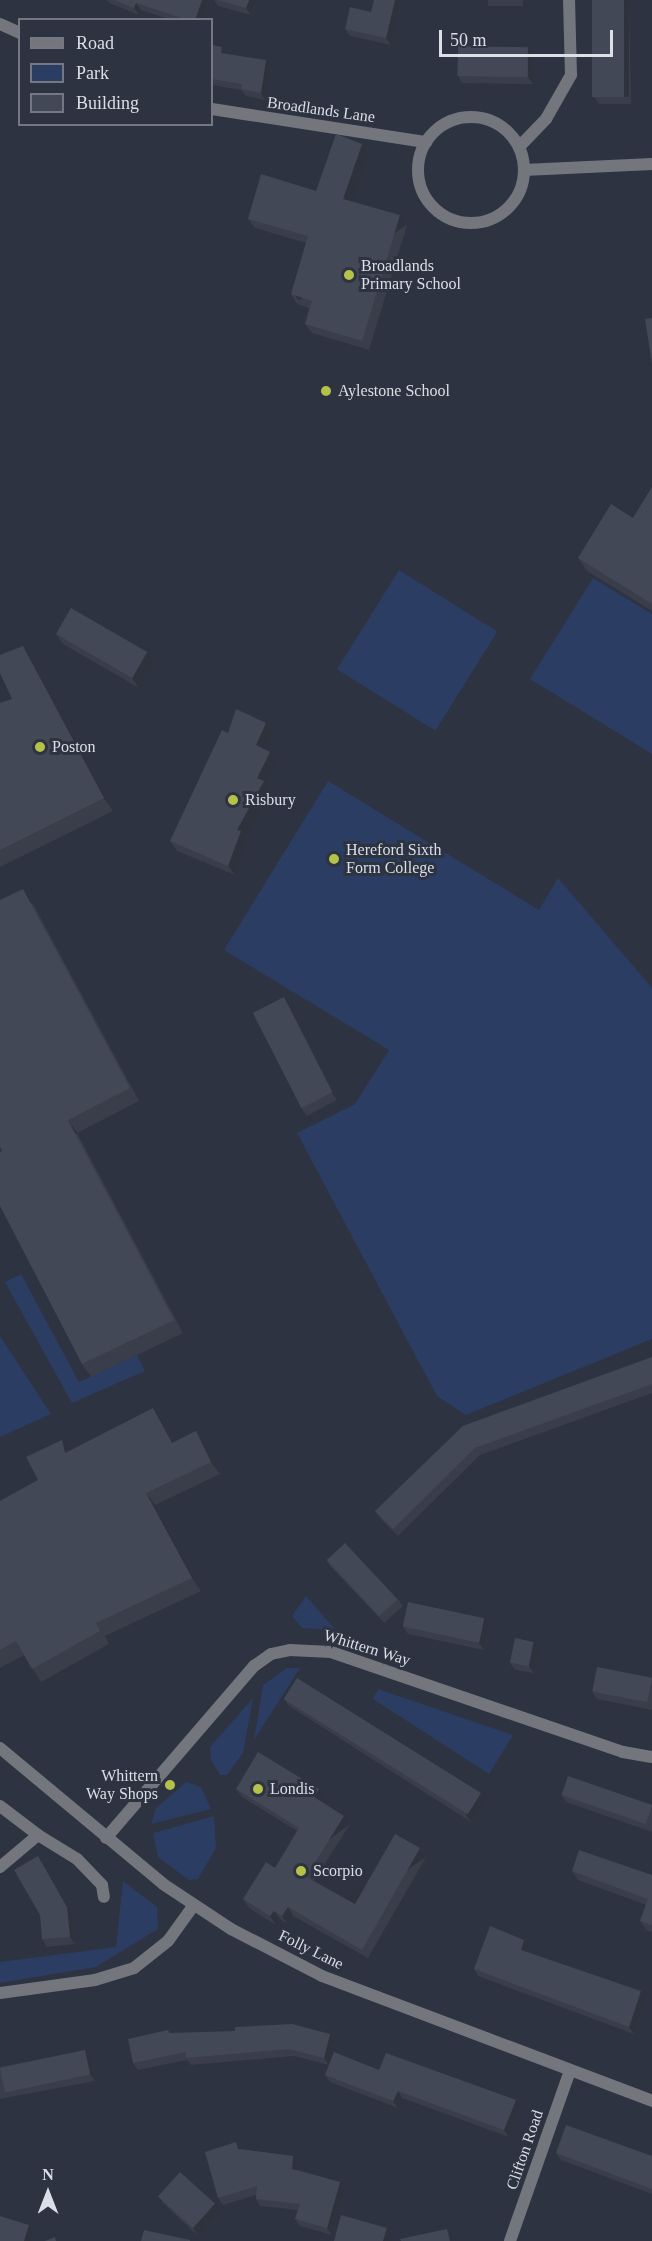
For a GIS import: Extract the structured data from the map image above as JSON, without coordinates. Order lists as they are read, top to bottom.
{
  "streets": {
    "street": [
      "Broadlands Lane",
      "Whittern Way",
      "Folly Lane",
      "Clifton Road"
    ]
  },
  "crossings": [
    ["Whittern Way", "Folly Lane"],
    ["Folly Lane", "Clifton Road"]
  ],
  "places": [
    "Broadlands Primary School",
    "Aylestone School",
    "Poston",
    "Risbury",
    "Hereford Sixth Form College",
    "Whittern Way Shops",
    "Londis",
    "Scorpio"
  ],
  "legend": ["Road", "Park", "Building"],
  "scale_bar": "50 m",
  "north": "top"
}
